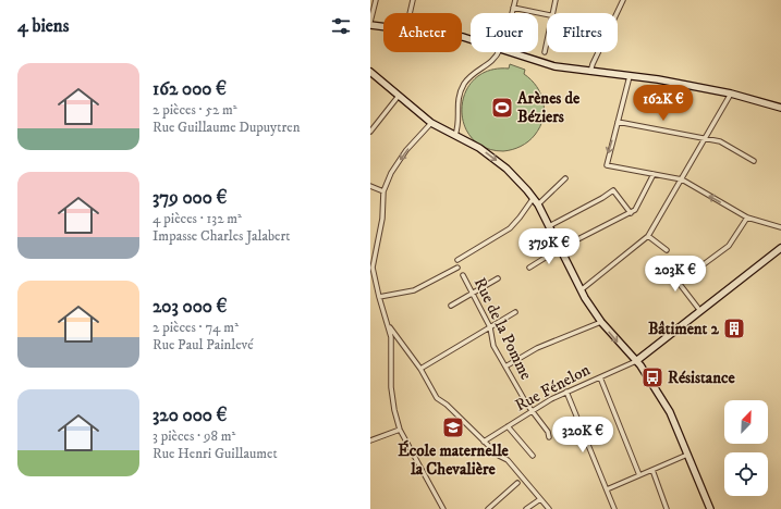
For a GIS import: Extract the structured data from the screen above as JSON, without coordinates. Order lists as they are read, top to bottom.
{
  "streets": {
    "street": ["Rue de la Pomme", "Rue Fénelon"]
  },
  "crossings": [
    ["Rue de la Pomme", "Rue Fénelon"]
  ],
  "places": {
    "sports": ["Arènes de Béziers"],
    "building": ["Bâtiment 2"],
    "bus stop": ["Résistance"],
    "school or university": ["École maternelle la Chevalière"]
  },
  "north": "top right",
  "page": {
    "heading": "4 biens",
    "chip": ["Acheter", "Louer", "Filtres"],
    "list": [
      {
        "name": "162 000 €",
        "note": "2 pièces · 52 m² · Rue Guillaume Dupuytren"
      },
      {
        "name": "379 000 €",
        "note": "4 pièces · 132 m² · Impasse Charles Jalabert"
      },
      {
        "name": "203 000 €",
        "note": "2 pièces · 74 m² · Rue Paul Painlevé"
      },
      {
        "name": "320 000 €",
        "note": "3 pièces · 98 m² · Rue Henri Guillaumet"
      }
    ],
    "price": [
      "162K €",
      "379K €",
      "203K €",
      "320K €"
    ]
  }
}
